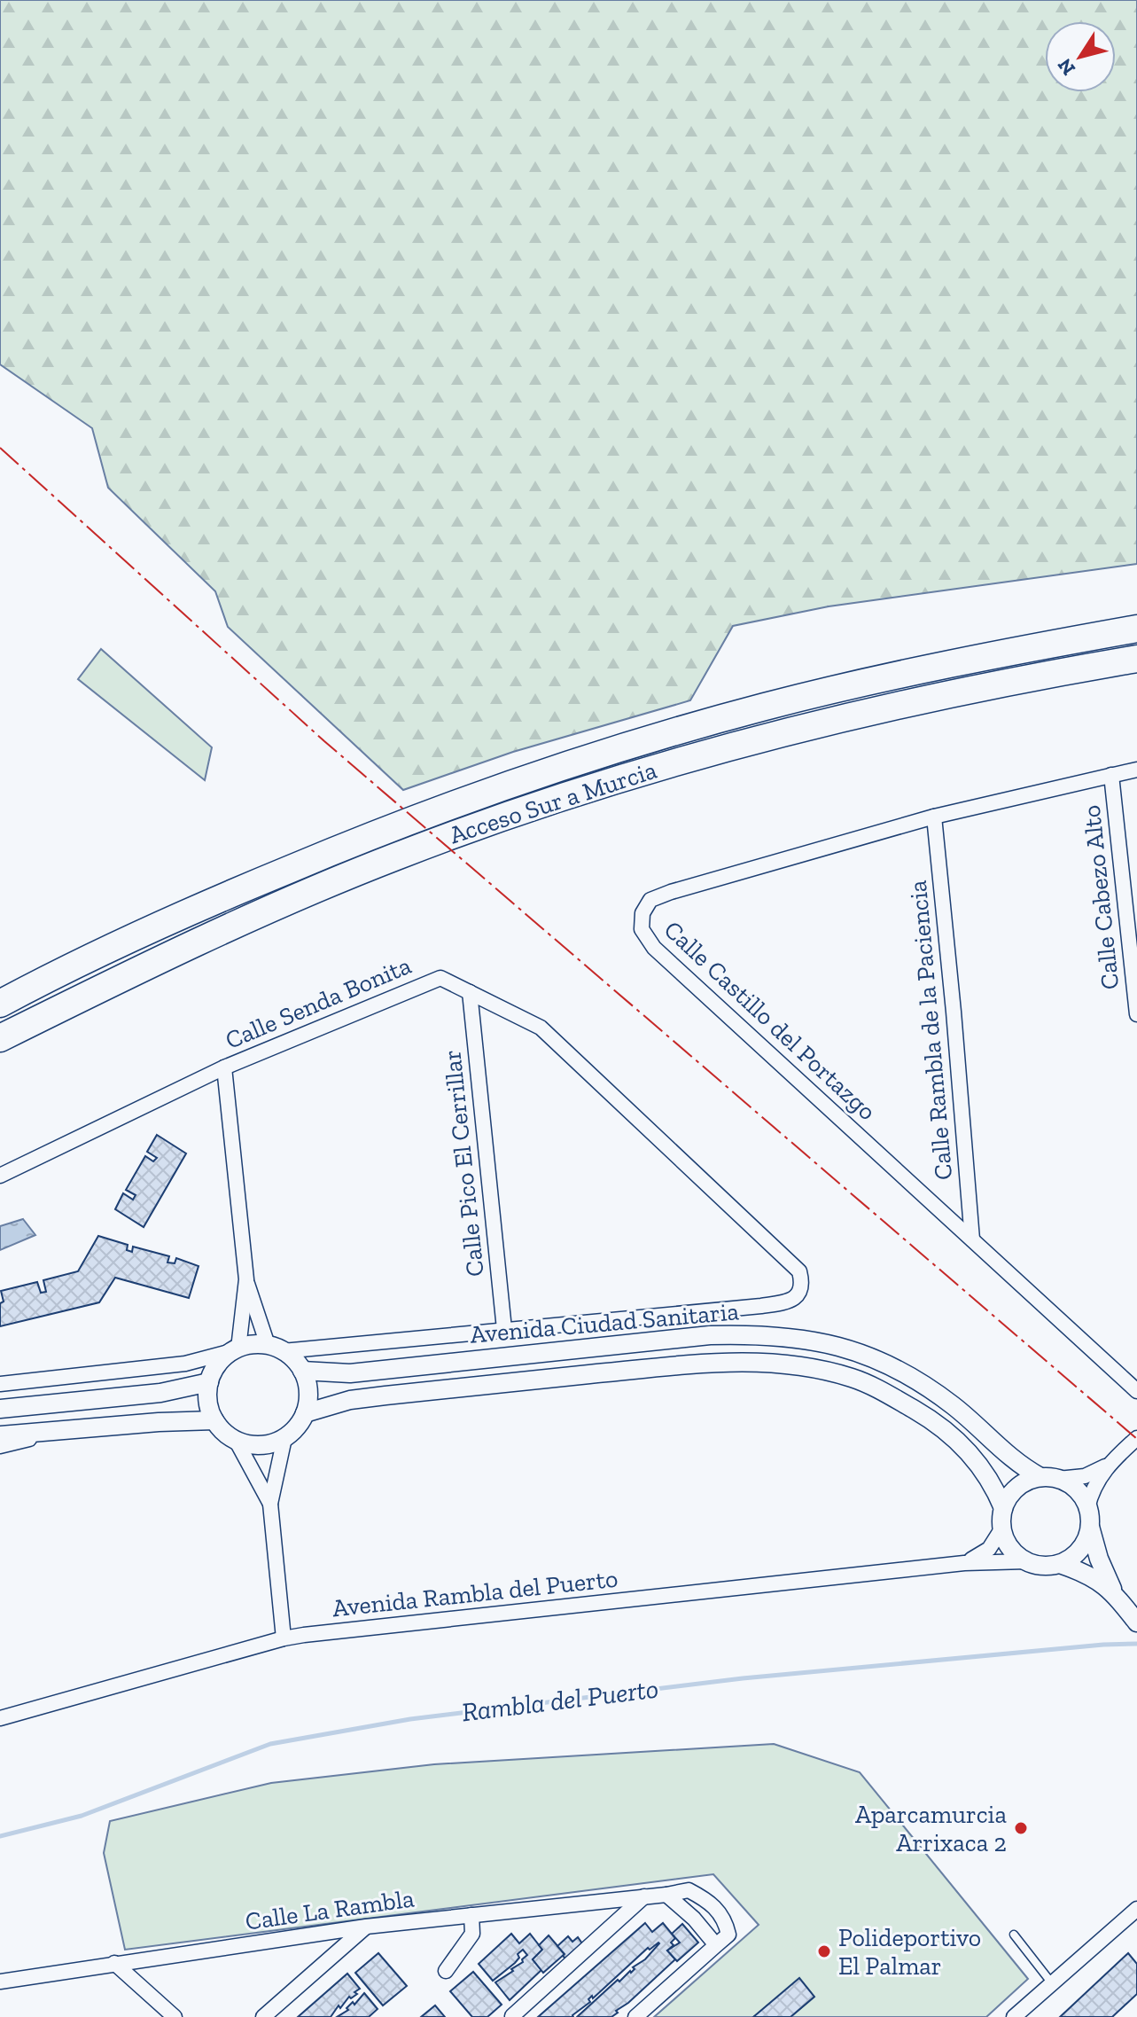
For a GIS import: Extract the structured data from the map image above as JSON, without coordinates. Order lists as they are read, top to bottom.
{
  "streets": {
    "highway": ["Acceso Sur a Murcia"],
    "street": [
      "Calle Cabezo Alto",
      "Calle Senda Bonita",
      "Calle Castillo del Portazgo",
      "Calle Rambla de la Paciencia",
      "Calle Pico El Cerrillar",
      "Avenida Ciudad Sanitaria",
      "Avenida Rambla del Puerto",
      "Calle La Rambla"
    ]
  },
  "crossings": [
    ["Calle Cabezo Alto", "Calle Castillo del Portazgo"],
    ["Calle Senda Bonita", "Calle Pico El Cerrillar"],
    ["Calle Castillo del Portazgo", "Calle Rambla de la Paciencia"],
    ["Avenida Ciudad Sanitaria", "Avenida Rambla del Puerto"]
  ],
  "water": ["Rambla del Puerto"],
  "places": ["Aparcamurcia Arrixaca 2", "Polideportivo El Palmar"],
  "north": "bottom left"
}
